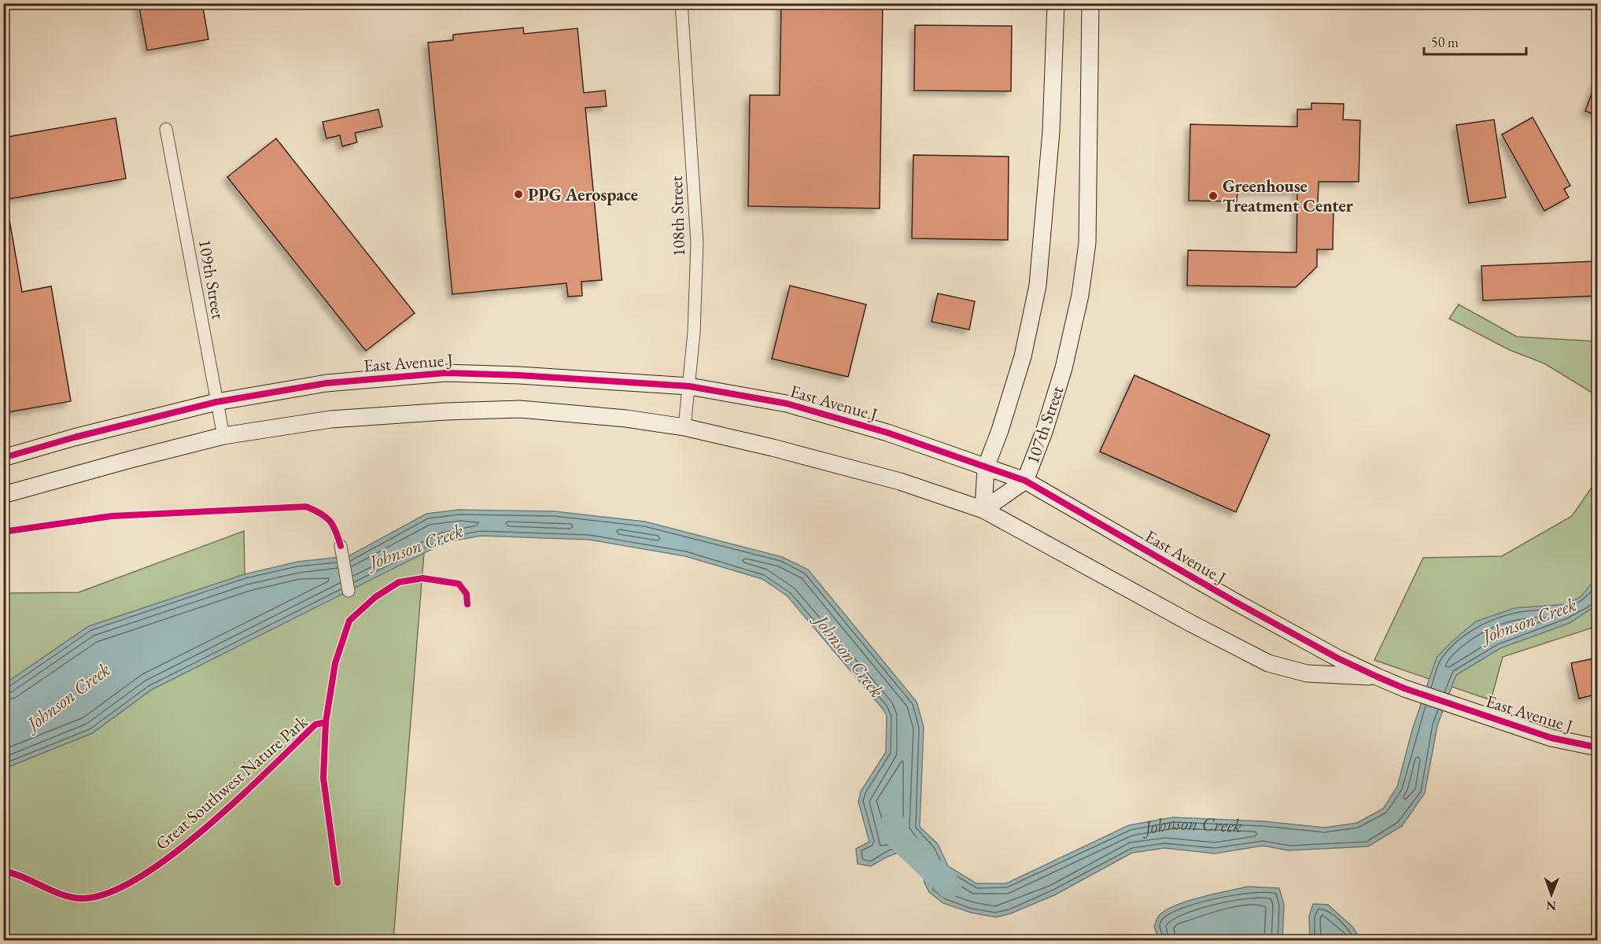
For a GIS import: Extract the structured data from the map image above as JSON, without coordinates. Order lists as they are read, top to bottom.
{
  "streets": {
    "street": [
      "108th Street",
      "109th Street",
      "East Avenue J",
      "107th Street"
    ],
    "cycle path": ["Great Southwest Nature Park"]
  },
  "crossings": [
    ["108th Street", "East Avenue J"],
    ["109th Street", "East Avenue J"],
    ["East Avenue J", "107th Street"]
  ],
  "water": ["Johnson Creek"],
  "places": ["PPG Aerospace", "Greenhouse Treatment Center"],
  "scale_bar": "50 m",
  "north": "bottom"
}
